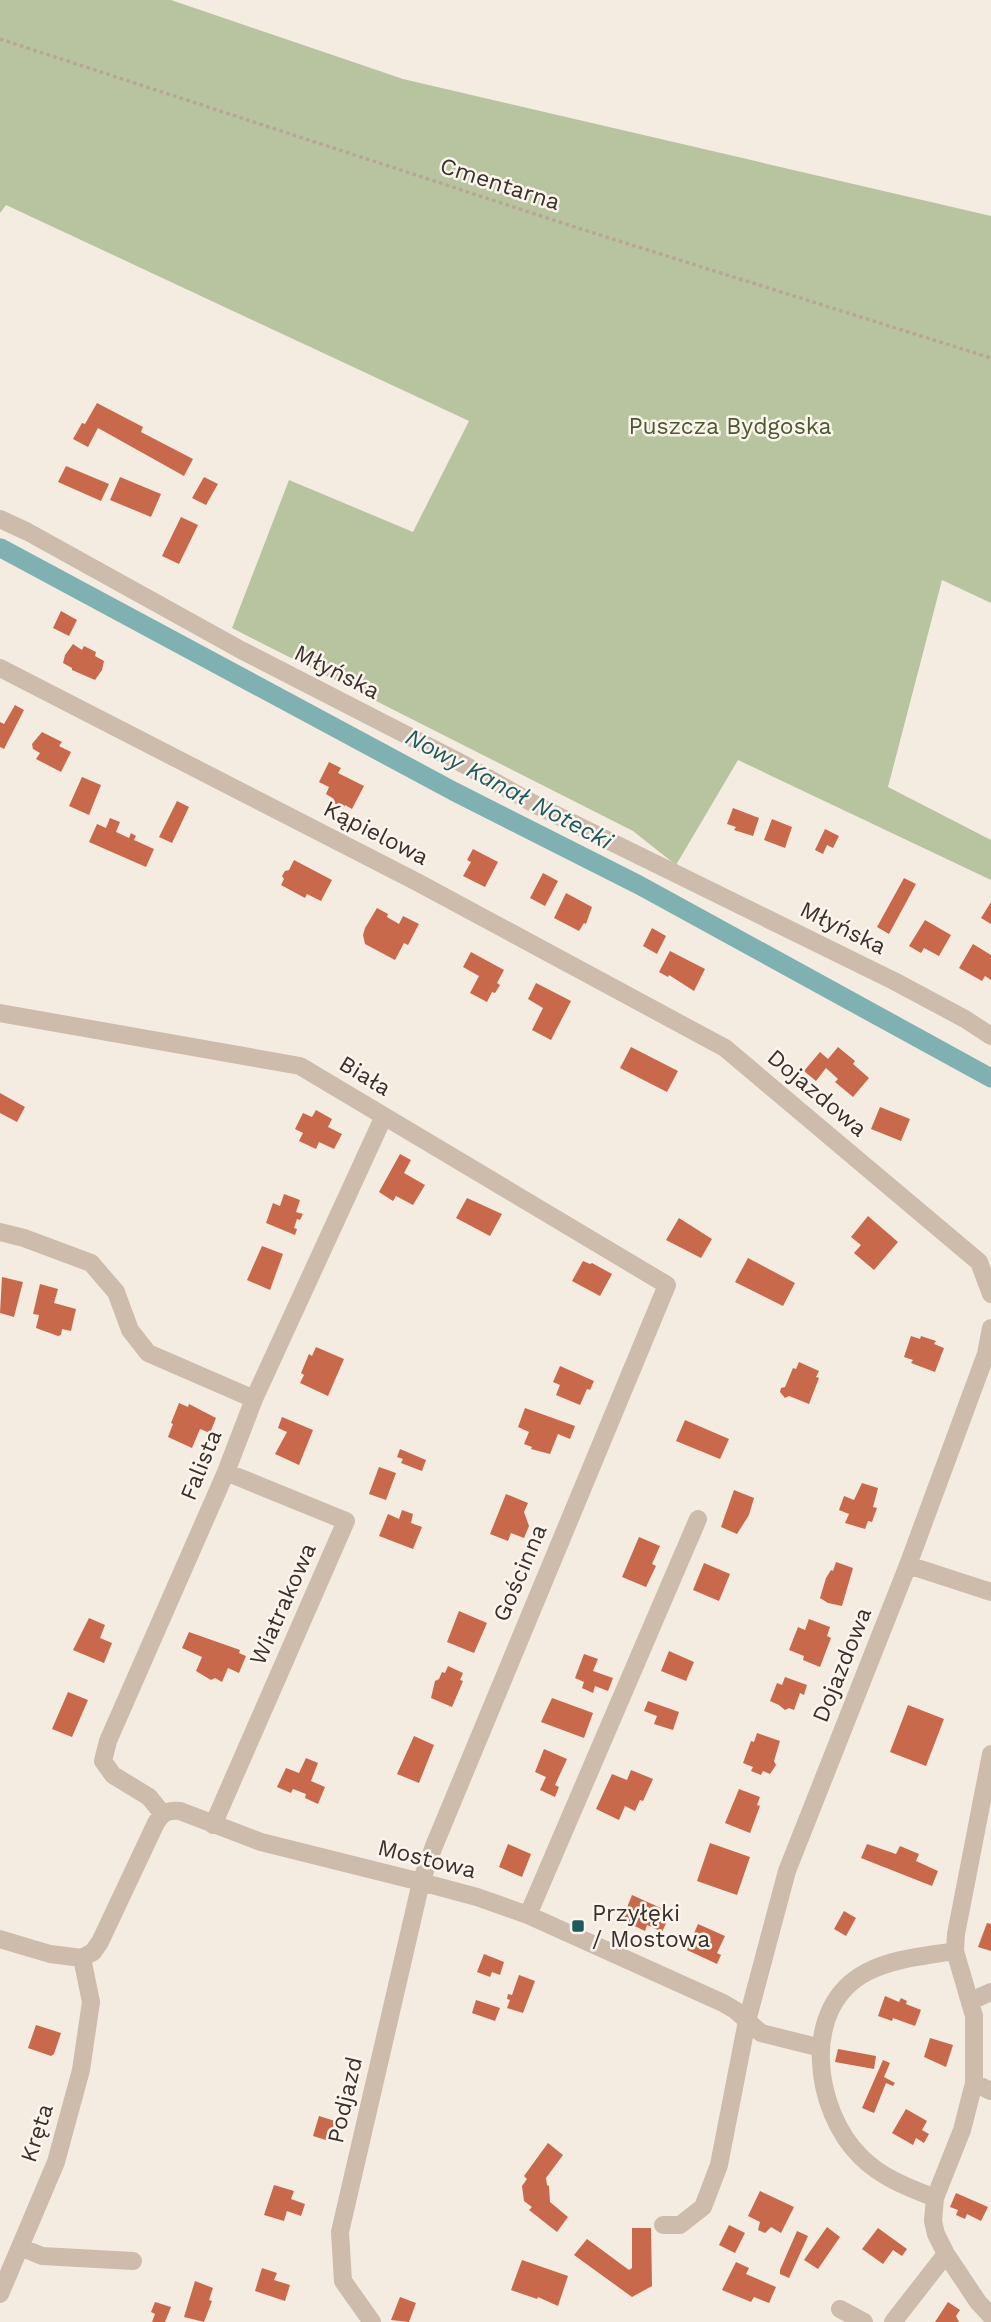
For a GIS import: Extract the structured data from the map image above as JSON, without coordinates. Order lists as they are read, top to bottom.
{
  "streets": {
    "street": [
      "Młyńska",
      "Kąpielowa",
      "Biała",
      "Dojazdowa",
      "Falista",
      "Gościnna",
      "Wiatrakowa",
      "Mostowa",
      "Podjazd",
      "Kręta"
    ],
    "path": ["Cmentarna"]
  },
  "crossings": [
    ["Kąpielowa", "Dojazdowa"],
    ["Biała", "Falista"],
    ["Biała", "Gościnna"],
    ["Dojazdowa", "Mostowa"],
    ["Falista", "Wiatrakowa"],
    ["Falista", "Mostowa"],
    ["Gościnna", "Mostowa"],
    ["Gościnna", "Podjazd"],
    ["Wiatrakowa", "Mostowa"],
    ["Mostowa", "Podjazd"]
  ],
  "water": ["Nowy Kanał Notecki"],
  "parks": ["Puszcza Bydgoska"],
  "places": {
    "transit": ["Przyłęki / Mostowa"]
  }
}
